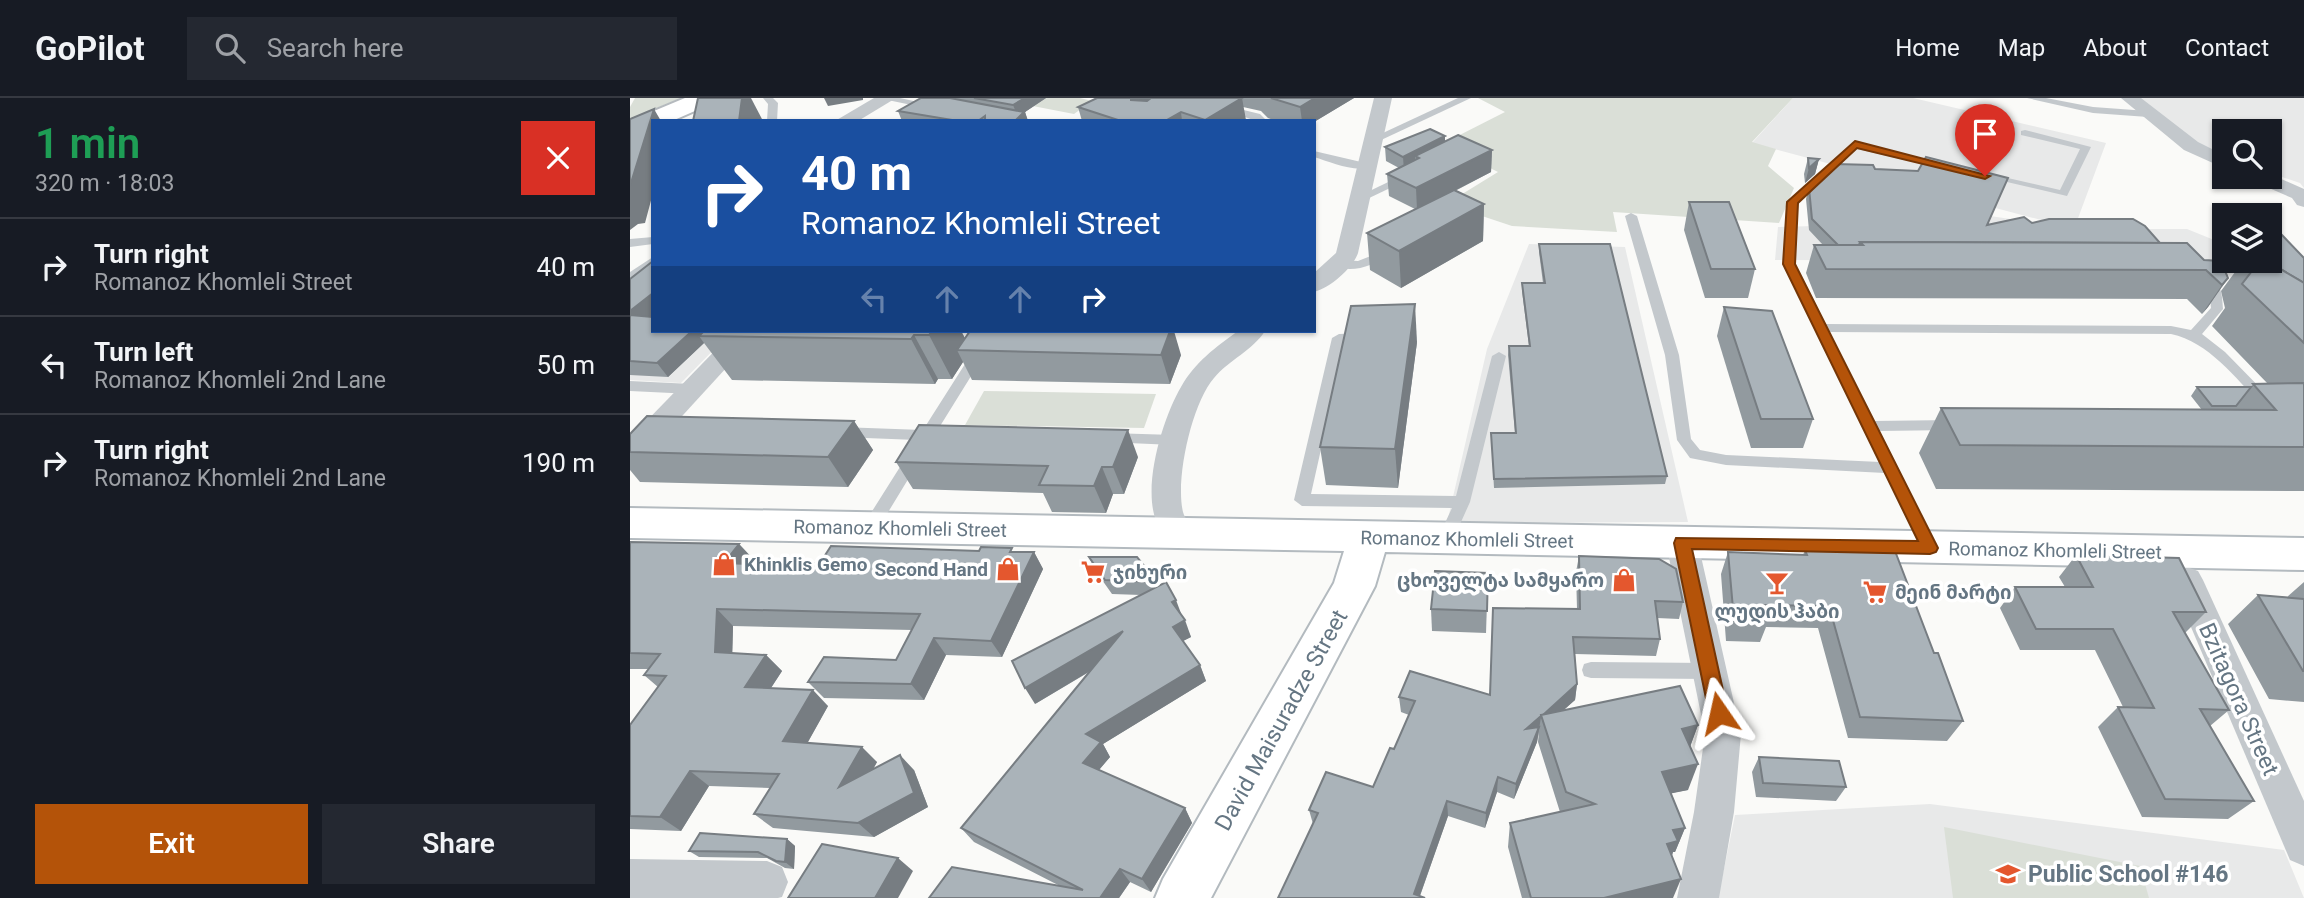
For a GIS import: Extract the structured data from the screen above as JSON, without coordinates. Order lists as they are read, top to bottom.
{
  "streets": {
    "street": ["Romanoz Khomleli Street", "Bzitagora Street", "David Maisuradze Street"]
  },
  "crossings": [
    ["Romanoz Khomleli Street", "Bzitagora Street"],
    ["Romanoz Khomleli Street", "David Maisuradze Street"]
  ],
  "places": {
    "shop": ["Khinklis Gemo", "Second Hand", "ცხოველტა სამყარო"],
    "supermarket": ["ჯიხური", "მეინ მარტი"],
    "bar": ["ლუდის ჰაბი"],
    "school or university": ["Public School #146"]
  },
  "page": {
    "header": "GoPilot",
    "search": "Search here",
    "nav": [
      "Home",
      "Map",
      "About",
      "Contact"
    ],
    "heading": ["1 min", "320 m · 18:03"],
    "turn": ["40 m", "Romanoz Khomleli Street"],
    "list": [
      {
        "name": "Turn right",
        "note": "Romanoz Khomleli Street",
        "value": "40 m"
      },
      {
        "name": "Turn left",
        "note": "Romanoz Khomleli 2nd Lane",
        "value": "50 m"
      },
      {
        "name": "Turn right",
        "note": "Romanoz Khomleli 2nd Lane",
        "value": "190 m"
      }
    ],
    "buttons": ["Exit", "Share"]
  }
}
